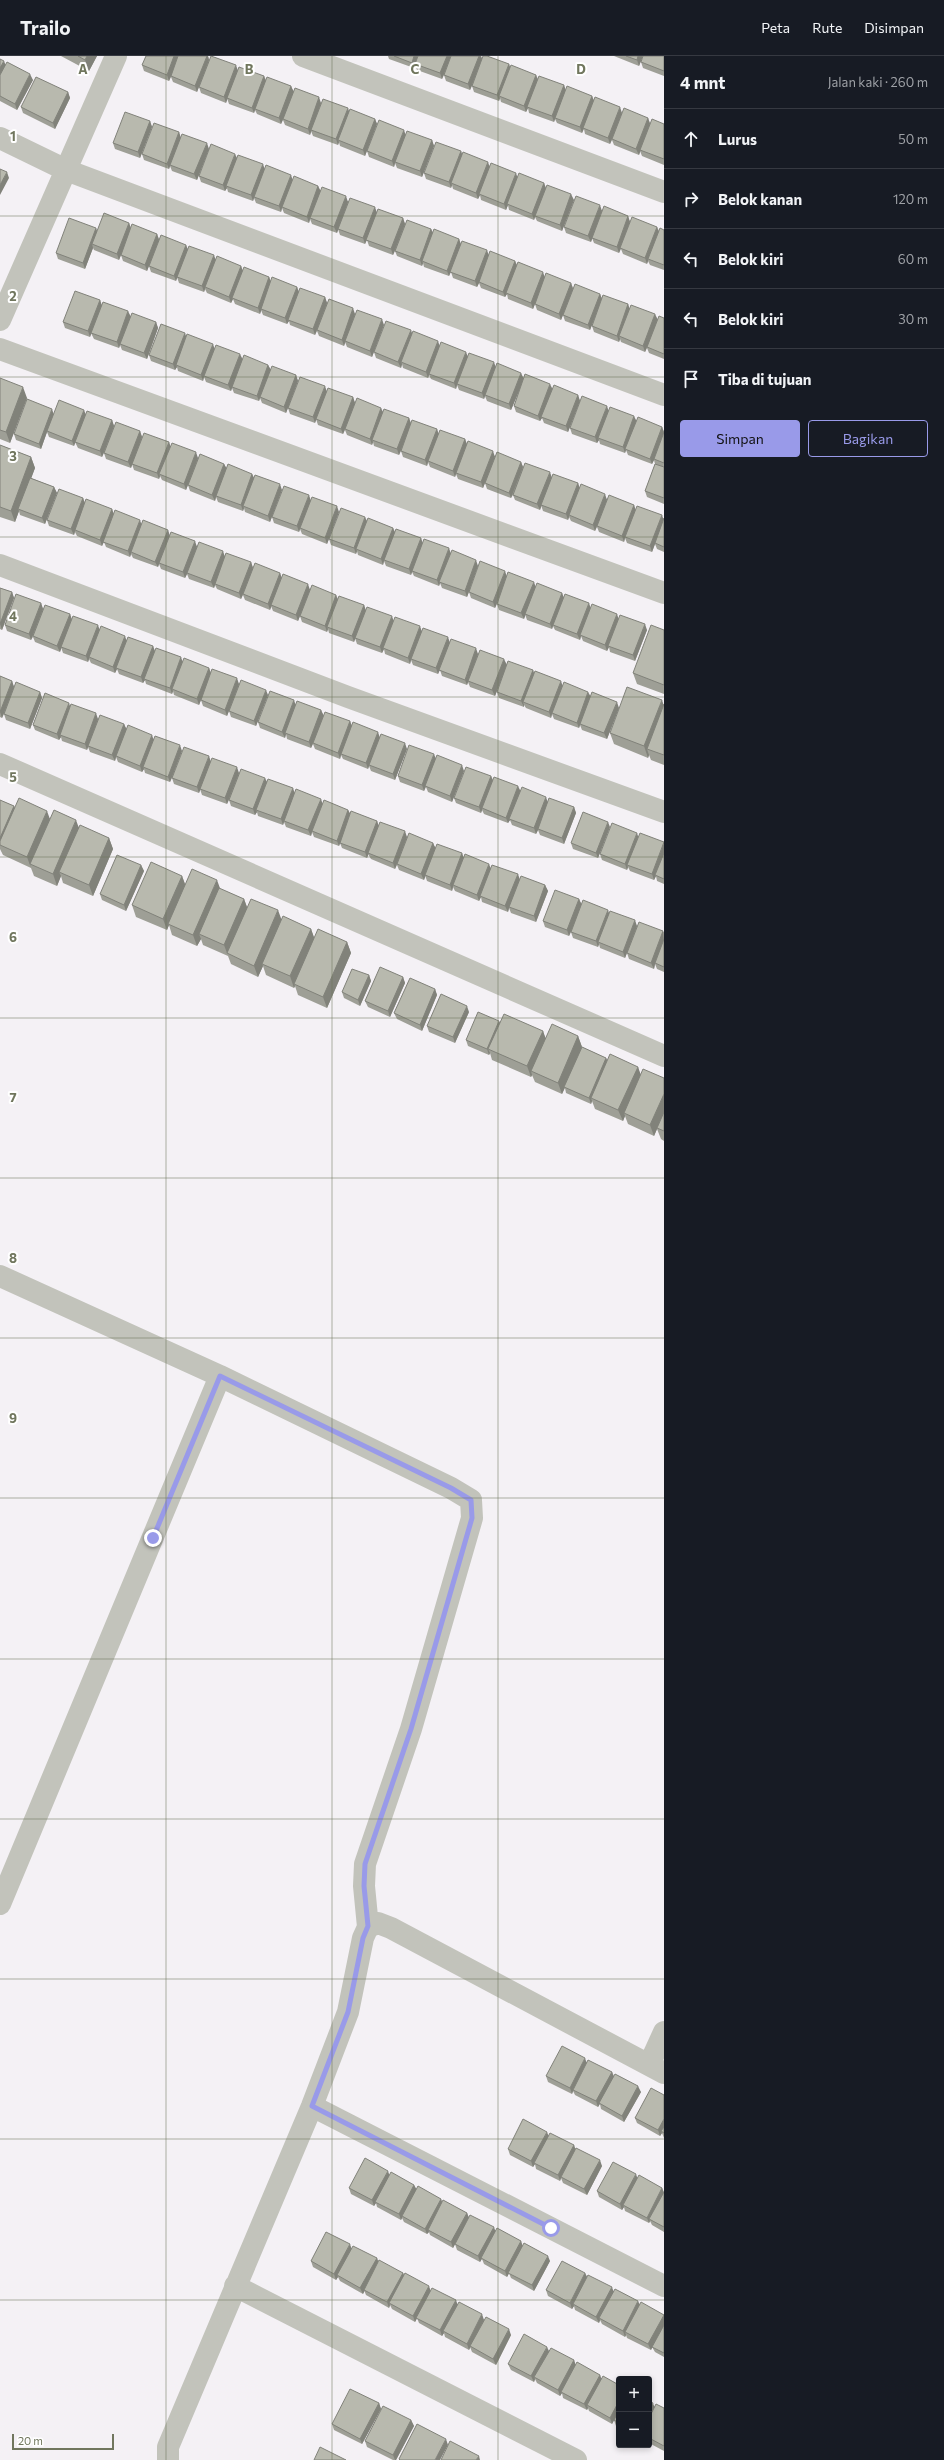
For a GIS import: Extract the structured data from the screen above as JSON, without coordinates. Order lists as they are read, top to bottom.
{
  "scale_bar": "20 m",
  "page": {
    "header": "Trailo",
    "nav": ["Peta", "Rute", "Disimpan"],
    "heading": ["4 mnt", "Jalan kaki · 260 m"],
    "list": [
      ["Lurus", "50 m"],
      ["Belok kanan", "120 m"],
      ["Belok kiri", "60 m"],
      ["Belok kiri", "30 m"],
      "Tiba di tujuan"
    ],
    "buttons": ["Simpan", "Bagikan"],
    "map_buttons": ["+", "−"],
    "scale": "20 m"
  },
  "grid": {
    "columns": [
      "A",
      "B",
      "C",
      "D"
    ],
    "rows": [
      "1",
      "2",
      "3",
      "4",
      "5",
      "6",
      "7",
      "8",
      "9"
    ]
  }
}
